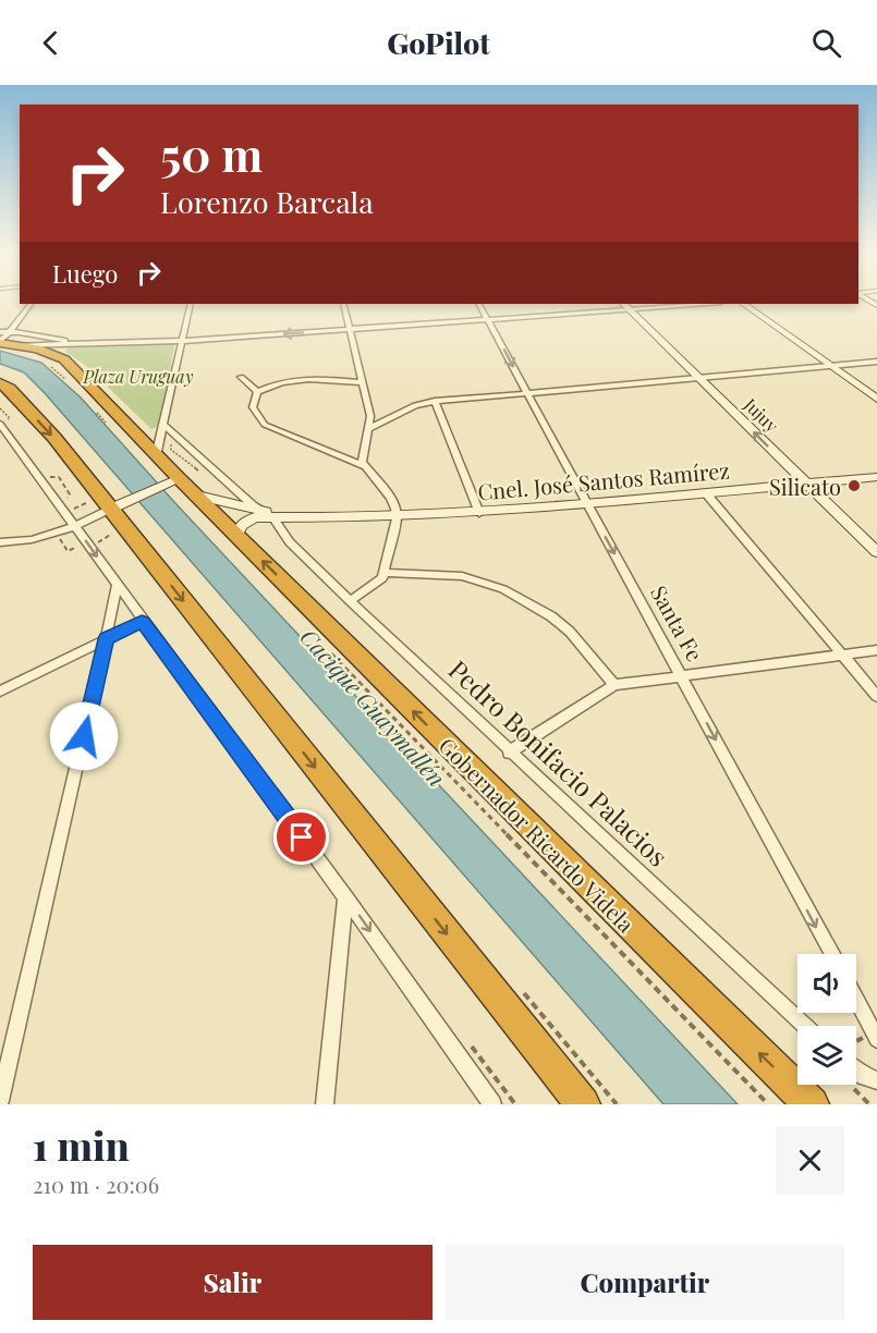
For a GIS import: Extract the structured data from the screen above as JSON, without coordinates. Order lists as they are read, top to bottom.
{
  "streets": {
    "highway": ["Gobernador Ricardo Videla"],
    "street": [
      "Jujuy",
      "Cnel. José Santos Ramírez",
      "Santa Fe",
      "Pedro Bonifacio Palacios"
    ]
  },
  "crossings": [
    ["Jujuy", "Cnel. José Santos Ramírez"],
    ["Cnel. José Santos Ramírez", "Santa Fe"],
    ["Cnel. José Santos Ramírez", "Pedro Bonifacio Palacios"],
    ["Cnel. José Santos Ramírez", "Gobernador Ricardo Videla"]
  ],
  "one_way": ["Santa Fe"],
  "water": ["Cacique Guaymallén"],
  "parks": ["Plaza Uruguay"],
  "places": ["Silicato"],
  "page": {
    "header": "GoPilot",
    "turn": ["50 m", "Lorenzo Barcala"],
    "then": "Luego",
    "heading": ["1 min", "210 m · 20:06"],
    "buttons": ["Salir", "Compartir"]
  }
}
